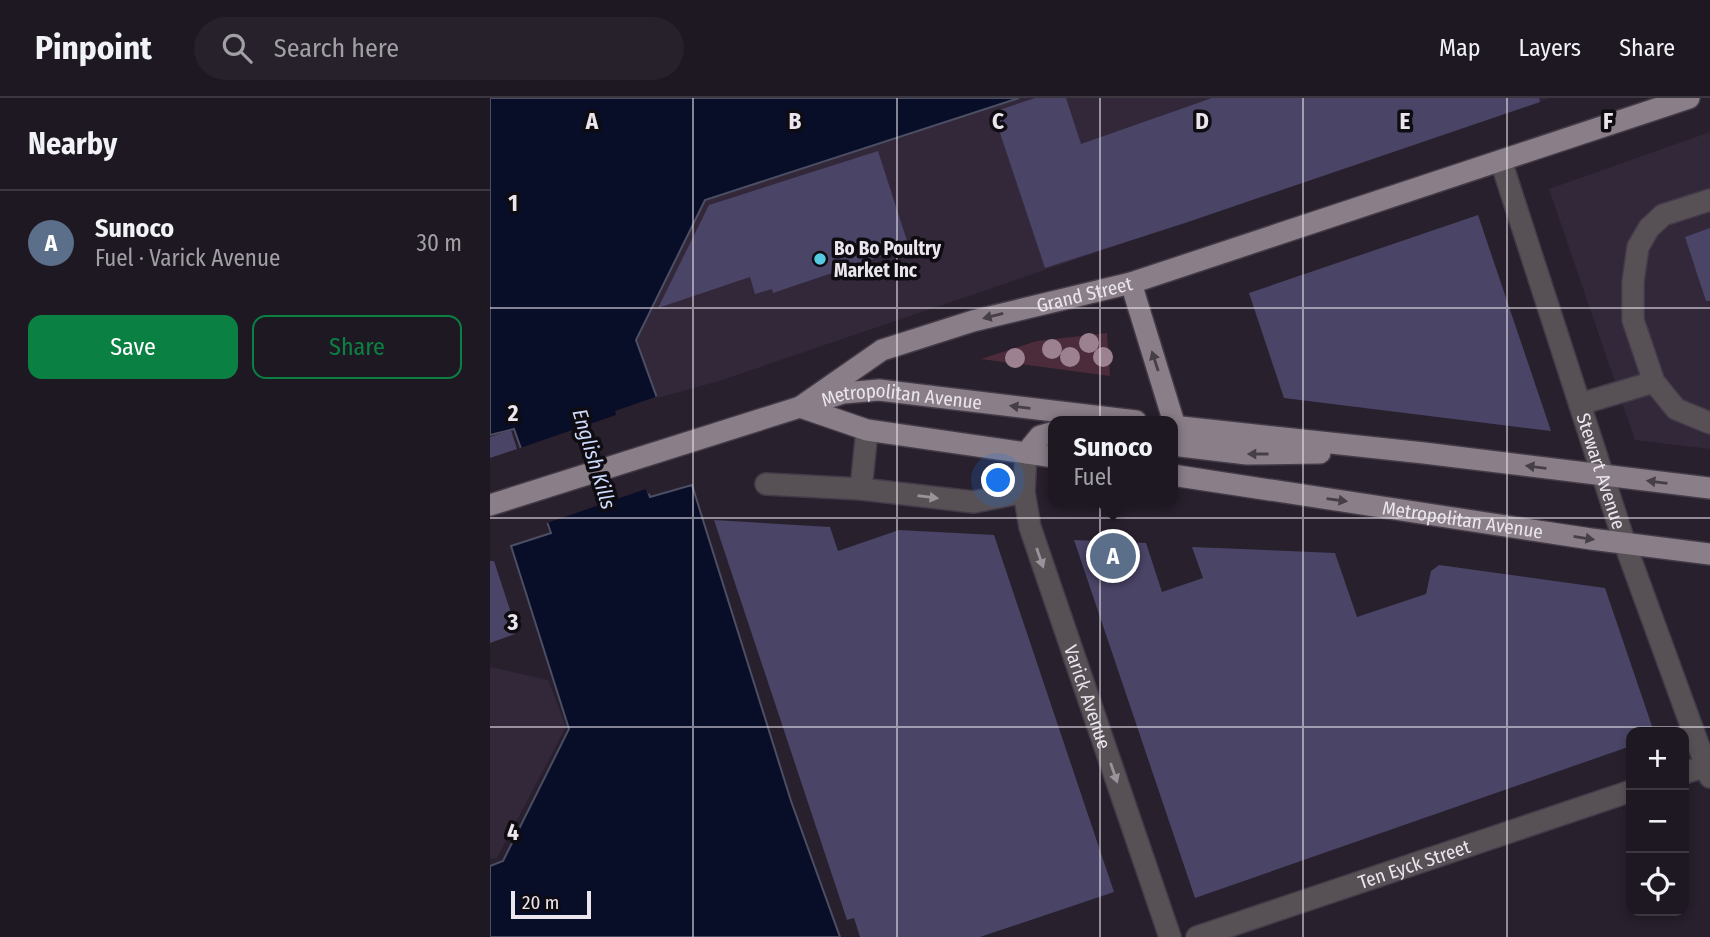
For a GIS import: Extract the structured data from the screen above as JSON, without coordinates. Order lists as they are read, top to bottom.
{
  "streets": {
    "main road": ["Grand Street", "Metropolitan Avenue"],
    "street": ["Stewart Avenue", "Varick Avenue", "Ten Eyck Street"]
  },
  "crossings": [
    ["Grand Street", "Metropolitan Avenue"],
    ["Grand Street", "Stewart Avenue"],
    ["Metropolitan Avenue", "Stewart Avenue"],
    ["Metropolitan Avenue", "Varick Avenue"]
  ],
  "one_way": ["Varick Avenue"],
  "water": ["English Kills"],
  "places": ["Bo Bo Poultry Market Inc"],
  "scale_bar": "20 m",
  "page": {
    "header": "Pinpoint",
    "search": "Search here",
    "nav": ["Map", "Layers", "Share"],
    "heading": "Nearby",
    "list": [
      {
        "mark": "A",
        "name": "Sunoco",
        "note": "Fuel · Varick Avenue",
        "value": "30 m"
      }
    ],
    "buttons": ["Save", "Share"],
    "popup": ["Sunoco", "Fuel"],
    "pins": "A",
    "map_buttons": ["+", "−"],
    "scale": "20 m"
  },
  "grid": {
    "columns": [
      "A",
      "B",
      "C",
      "D",
      "E",
      "F"
    ],
    "rows": [
      "1",
      "2",
      "3",
      "4"
    ]
  }
}
